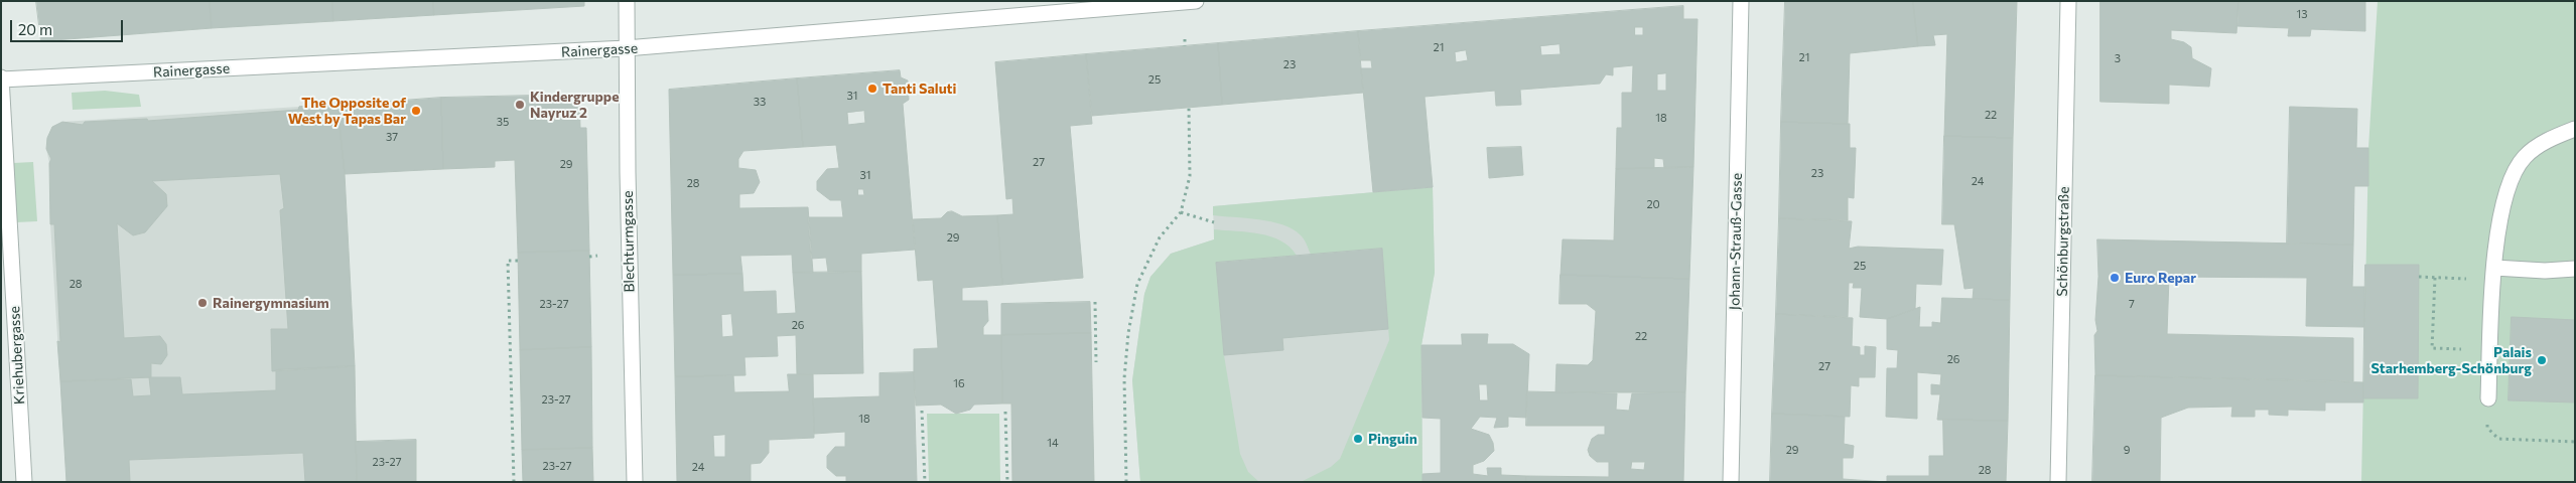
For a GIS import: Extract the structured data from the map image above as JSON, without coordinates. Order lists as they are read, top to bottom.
{
  "streets": {
    "street": [
      "Rainergasse",
      "Blechturmgasse",
      "Johann-Strauß-Gasse",
      "Schönburgstraße",
      "Kriehubergasse"
    ]
  },
  "crossings": [
    ["Rainergasse", "Blechturmgasse"],
    ["Rainergasse", "Kriehubergasse"]
  ],
  "places": [
    "Tanti Saluti",
    "Kindergruppe Nayruz 2",
    "The Opposite of West by Tapas Bar",
    "Euro Repar",
    "Rainergymnasium",
    "Palais Starhemberg-Schönburg",
    "Pinguin"
  ],
  "house_numbers": [
    "13",
    "21",
    "21",
    "3",
    "23",
    "25",
    "31",
    "33",
    "22",
    "18",
    "35",
    "37",
    "27",
    "29",
    "23",
    "31",
    "24",
    "28",
    "20",
    "29",
    "25",
    "28",
    "23-27",
    "7",
    "26",
    "22",
    "26",
    "27",
    "16",
    "23-27",
    "18",
    "14",
    "29",
    "9",
    "23-27",
    "23-27",
    "24",
    "28"
  ],
  "scale_bar": "20 m"
}
